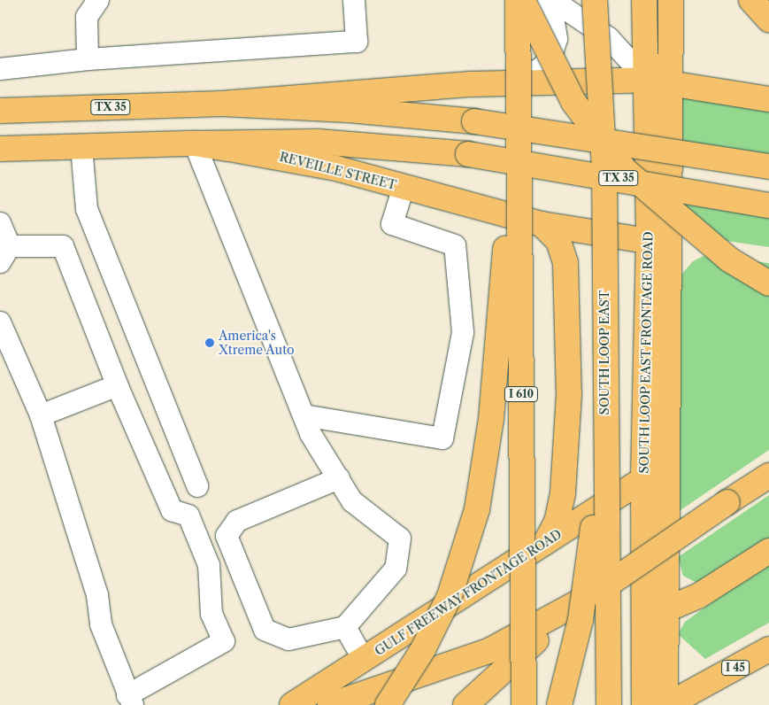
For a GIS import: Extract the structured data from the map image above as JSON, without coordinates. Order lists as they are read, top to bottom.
{
  "streets": {
    "main road": [
      "TX 35",
      "REVEILLE STREET",
      "SOUTH LOOP EAST",
      "SOUTH LOOP EAST FRONTAGE ROAD",
      "I 610",
      "GULF FREEWAY FRONTAGE ROAD",
      "I 45"
    ]
  },
  "crossings": [
    ["TX 35", "REVEILLE STREET"],
    ["REVEILLE STREET", "SOUTH LOOP EAST FRONTAGE ROAD"],
    ["SOUTH LOOP EAST FRONTAGE ROAD", "GULF FREEWAY FRONTAGE ROAD"],
    ["SOUTH LOOP EAST FRONTAGE ROAD", "I 45"]
  ],
  "places": ["America's Xtreme Auto"]
}
